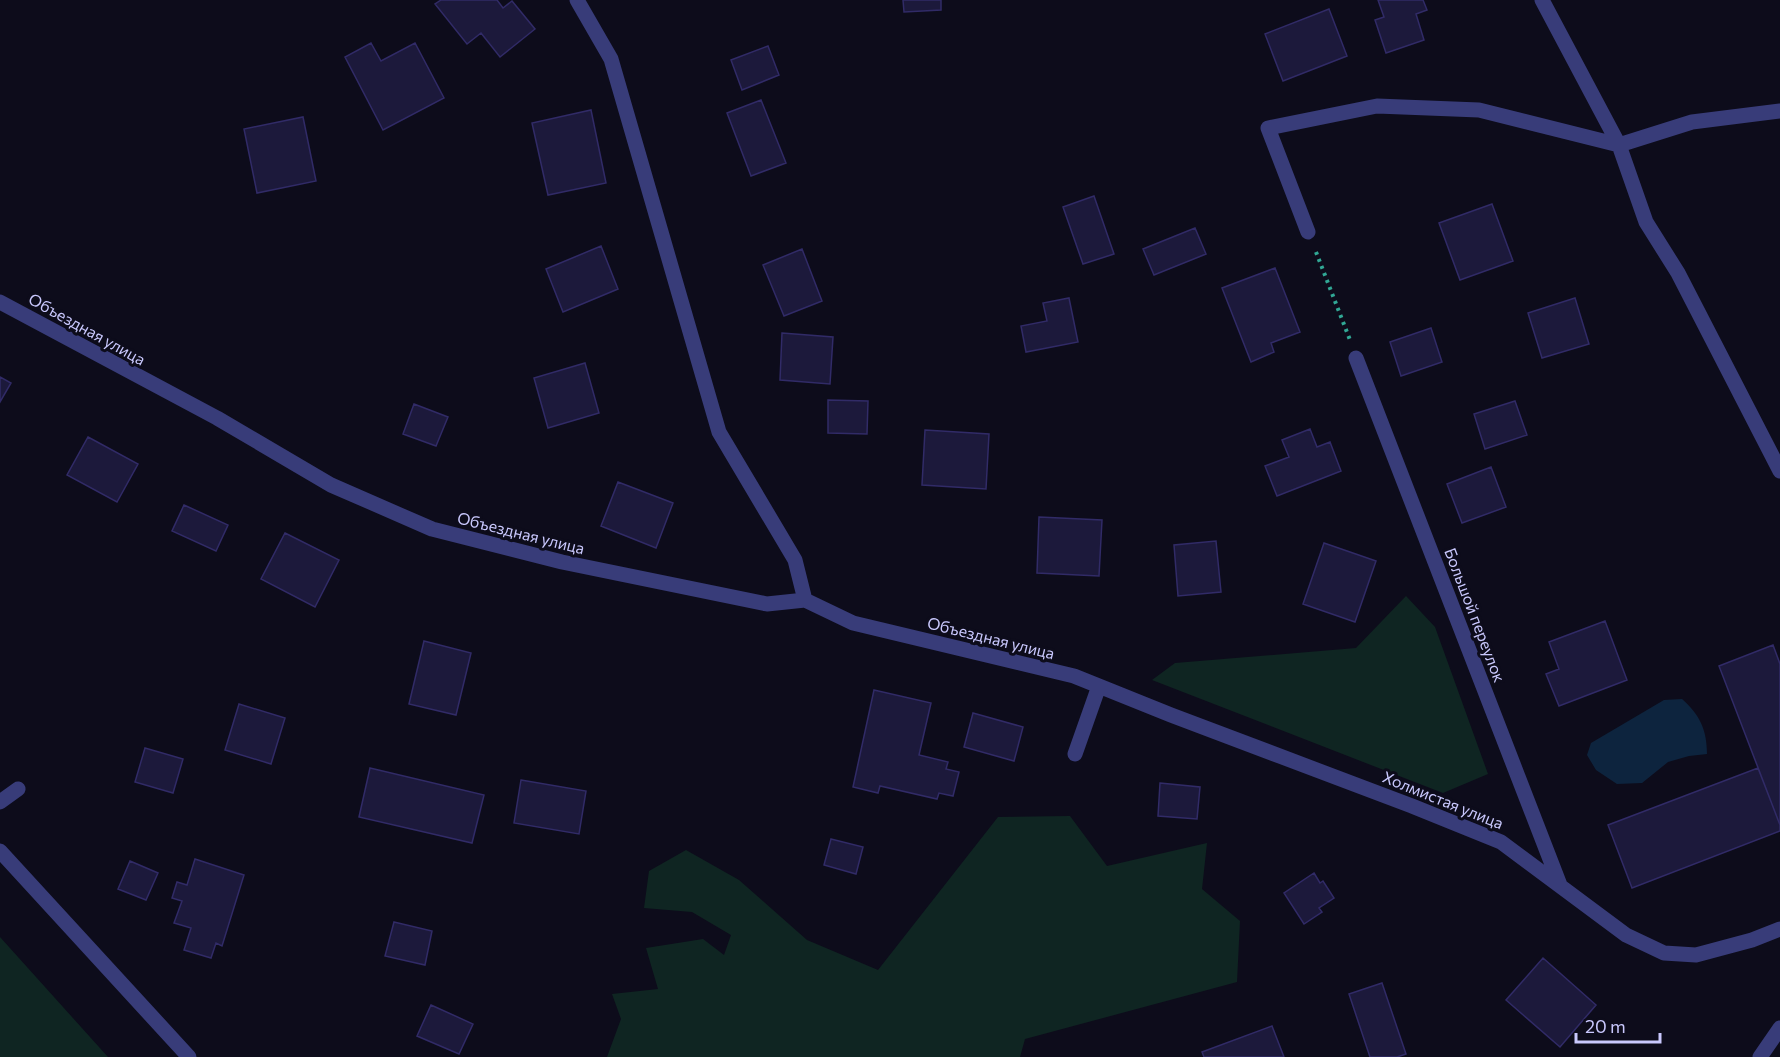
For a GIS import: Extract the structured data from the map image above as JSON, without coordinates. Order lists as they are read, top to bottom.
{
  "streets": {
    "street": ["Объездная улица", "Большой переулок", "Холмистая улица"]
  },
  "crossings": [
    ["Объездная улица", "Холмистая улица"],
    ["Большой переулок", "Холмистая улица"]
  ],
  "scale_bar": "20 m"
}
